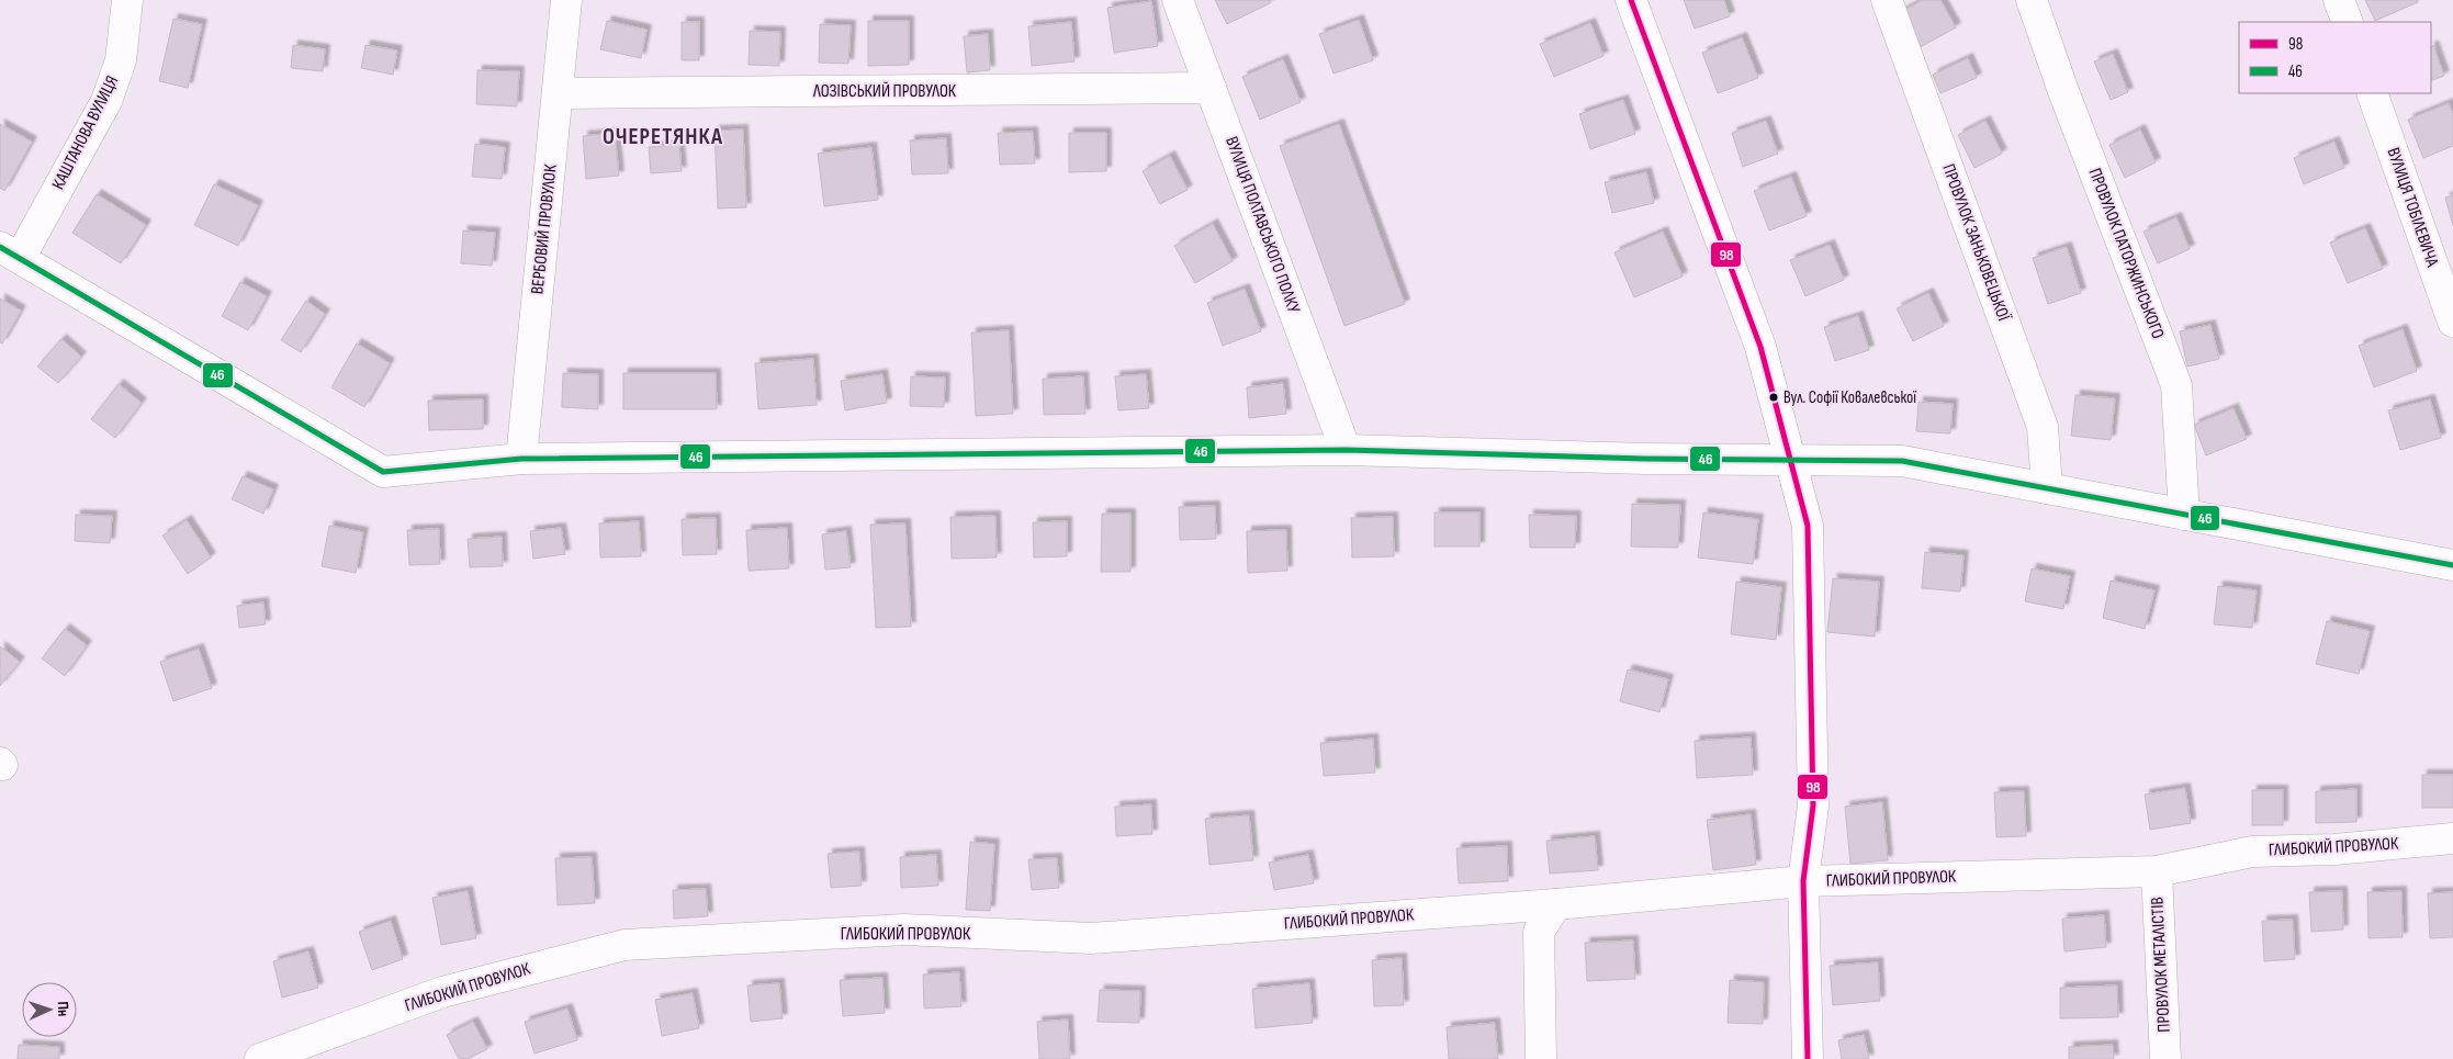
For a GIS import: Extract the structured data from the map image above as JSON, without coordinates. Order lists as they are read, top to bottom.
{
  "streets": {
    "street": [
      "ЛОЗІВСЬКИЙ ПРОВУЛОК",
      "КАШТАНОВА ВУЛИЦЯ",
      "ВУЛИЦЯ ТОБІЛЕВИЧА",
      "ВУЛИЦЯ ПОЛТАВСЬКОГО ПОЛКУ",
      "ВЕРБОВИЙ ПРОВУЛОК",
      "ПРОВУЛОК ЗАНЬКОВЕЦЬКОЇ",
      "ПРОВУЛОК ПАТОРЖИНСЬКОГО",
      "ГЛИБОКИЙ ПРОВУЛОК",
      "ПРОВУЛОК МЕТАЛІСТІВ"
    ]
  },
  "crossings": [
    ["ЛОЗІВСЬКИЙ ПРОВУЛОК", "ВУЛИЦЯ ПОЛТАВСЬКОГО ПОЛКУ"],
    ["ЛОЗІВСЬКИЙ ПРОВУЛОК", "ВЕРБОВИЙ ПРОВУЛОК"],
    ["ГЛИБОКИЙ ПРОВУЛОК", "ПРОВУЛОК МЕТАЛІСТІВ"]
  ],
  "districts": ["ОЧЕРЕТЯНКА"],
  "places": ["Вул. Софії Ковалевської"],
  "lines": ["transit line 98", "transit line 46"],
  "legend": ["98", "46"],
  "north": "right"
}
